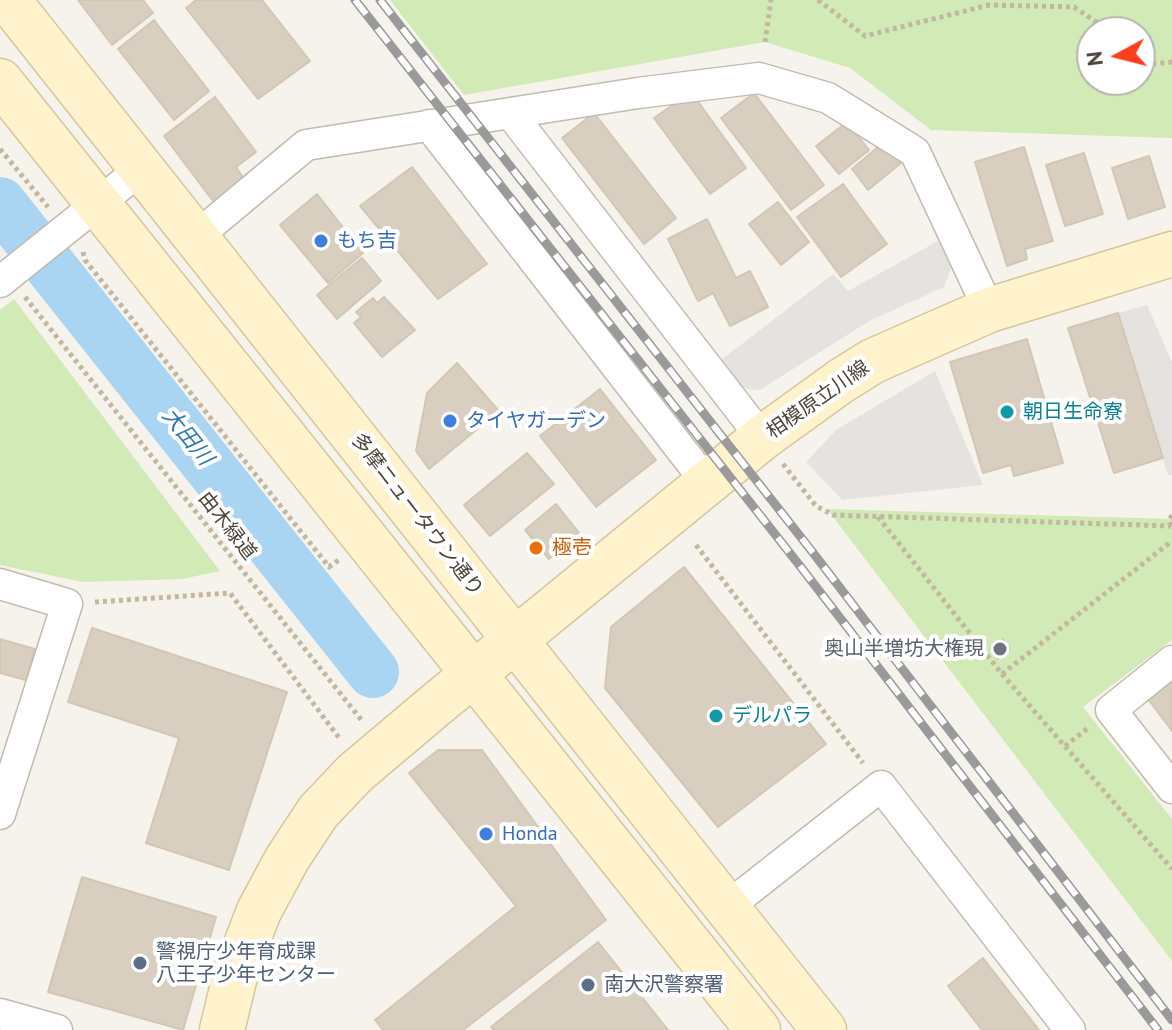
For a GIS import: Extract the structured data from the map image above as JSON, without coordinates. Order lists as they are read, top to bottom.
{
  "streets": {
    "main road": ["相模原立川線", "多摩ニュータウン通り"],
    "path": ["由木緑道"]
  },
  "crossings": [
    ["相模原立川線", "多摩ニュータウン通り"]
  ],
  "water": ["大田川"],
  "places": [
    "もち吉",
    "朝日生命寮",
    "タイヤガーデン",
    "極壱",
    "奥山半増坊大権現",
    "デルパラ",
    "Honda",
    "警視庁少年育成課 八王子少年センター",
    "南大沢警察署"
  ],
  "north": "left"
}
